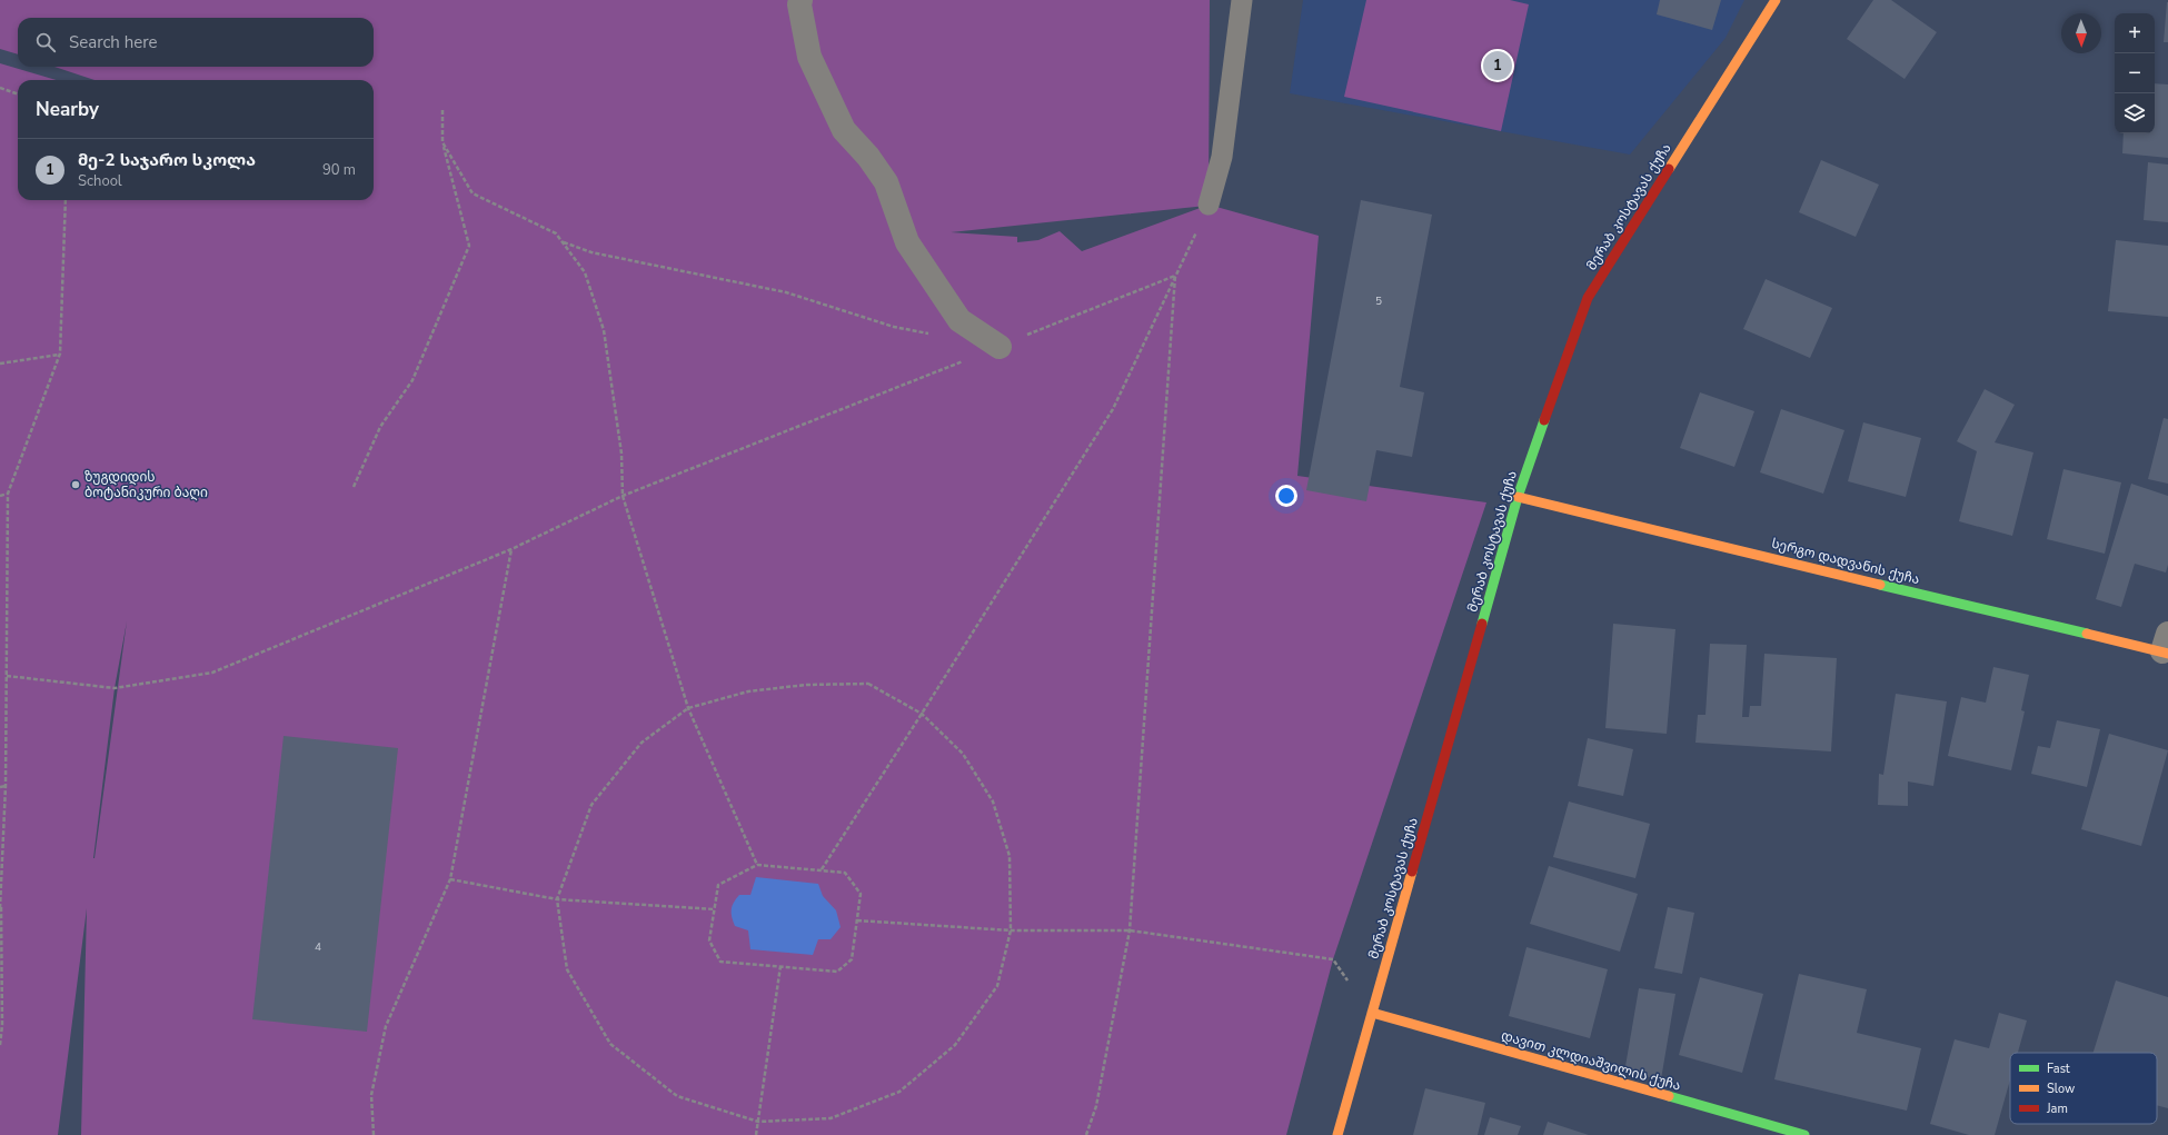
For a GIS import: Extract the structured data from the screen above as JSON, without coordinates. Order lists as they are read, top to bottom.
{
  "streets": {
    "street": ["მერაბ კოსტავას ქუჩა", "სერგო დადვანის ქუჩა", "დავით კლდიაშვილის ქუჩა"]
  },
  "crossings": [
    ["მერაბ კოსტავას ქუჩა", "სერგო დადვანის ქუჩა"],
    ["მერაბ კოსტავას ქუჩა", "დავით კლდიაშვილის ქუჩა"]
  ],
  "places": ["ზუგდიდის ბოტანიკური ბაღი"],
  "house_numbers": ["5", "4"],
  "legend": ["Fast", "Slow", "Jam"],
  "north": "bottom",
  "page": {
    "map_buttons": ["+", "−"],
    "search": "Search here",
    "pins": "1",
    "heading": "Nearby",
    "list": [
      {
        "mark": "1",
        "name": "მე-2 საჯარო სკოლა",
        "note": "School",
        "value": "90 m"
      }
    ]
  }
}
